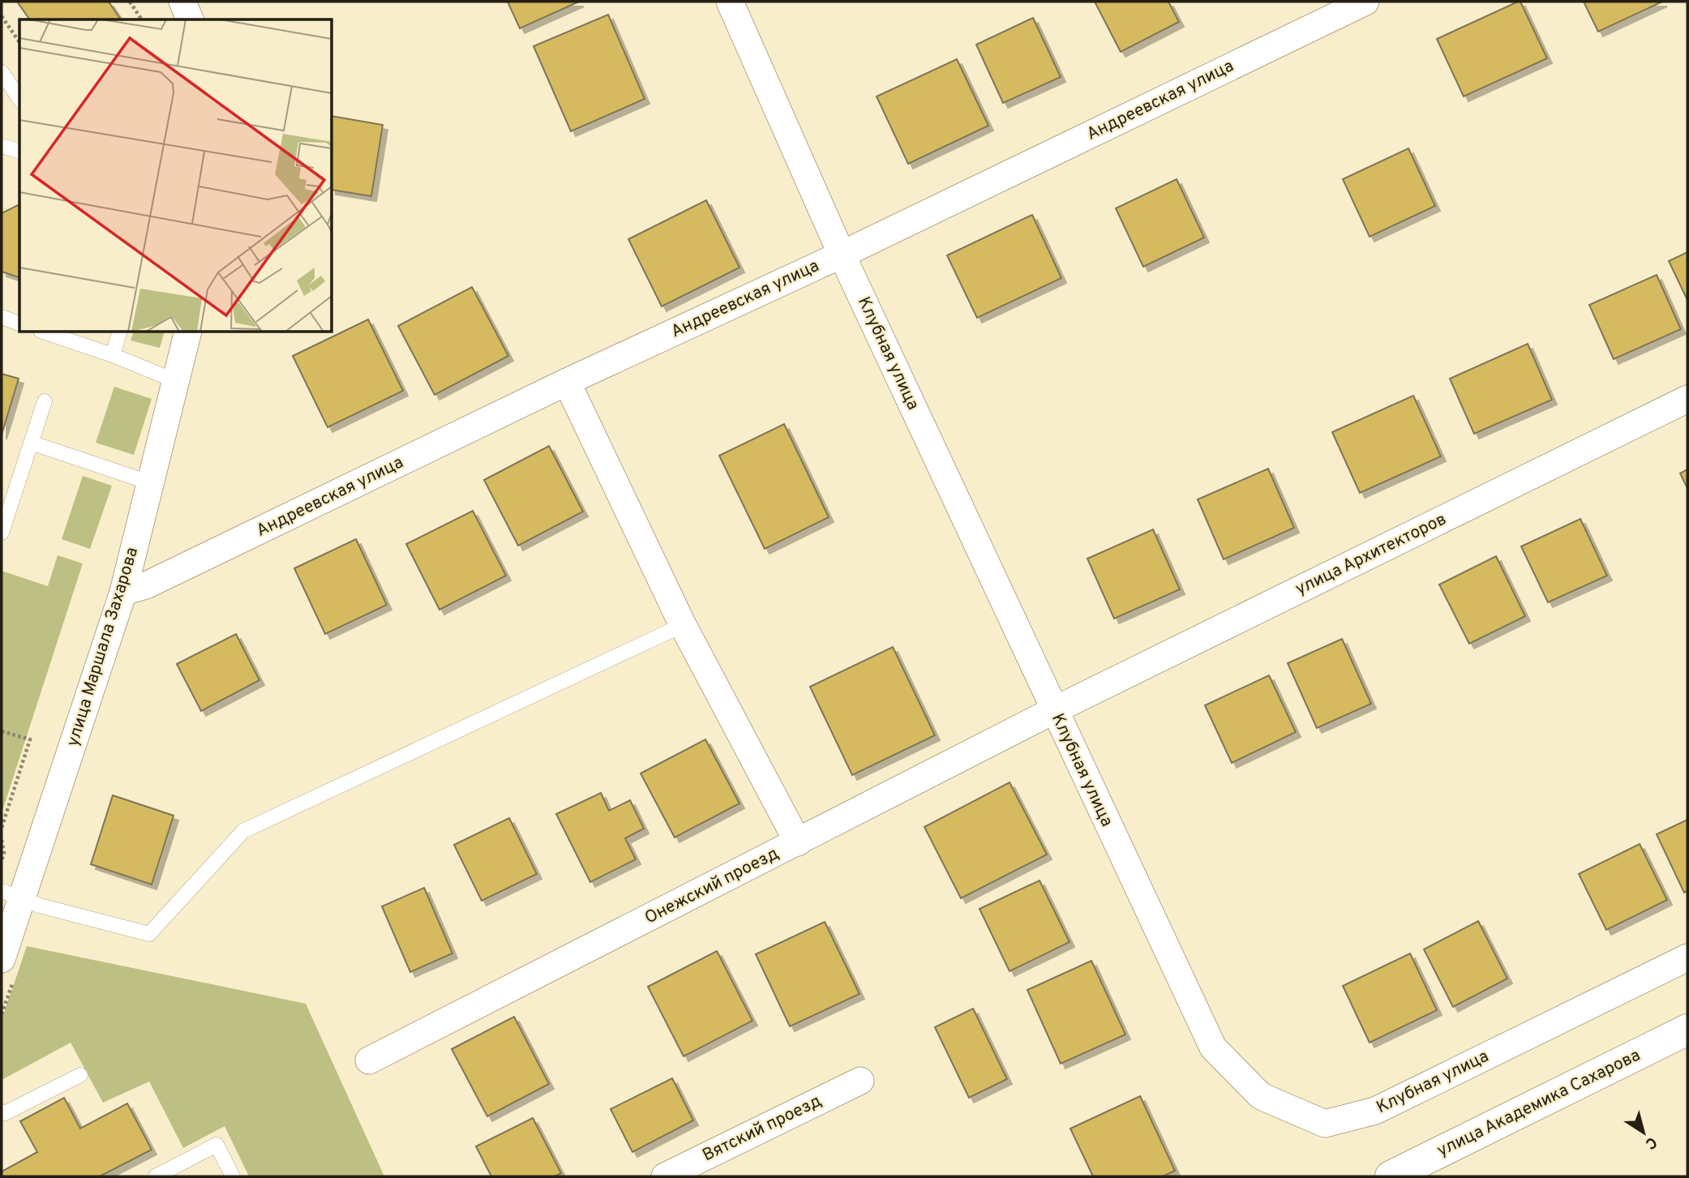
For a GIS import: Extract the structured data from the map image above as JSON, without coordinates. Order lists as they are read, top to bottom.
{
  "streets": {
    "street": [
      "Андреевская улица",
      "Клубная улица",
      "улица Архитекторов",
      "улица Маршала Захарова",
      "Онежский проезд",
      "улица Академика Сахарова",
      "Вятский проезд"
    ]
  },
  "crossings": [
    ["Андреевская улица", "Клубная улица"],
    ["Андреевская улица", "улица Маршала Захарова"],
    ["Клубная улица", "улица Архитекторов"],
    ["Клубная улица", "Онежский проезд"],
    ["улица Архитекторов", "Онежский проезд"]
  ],
  "north": "bottom right"
}
